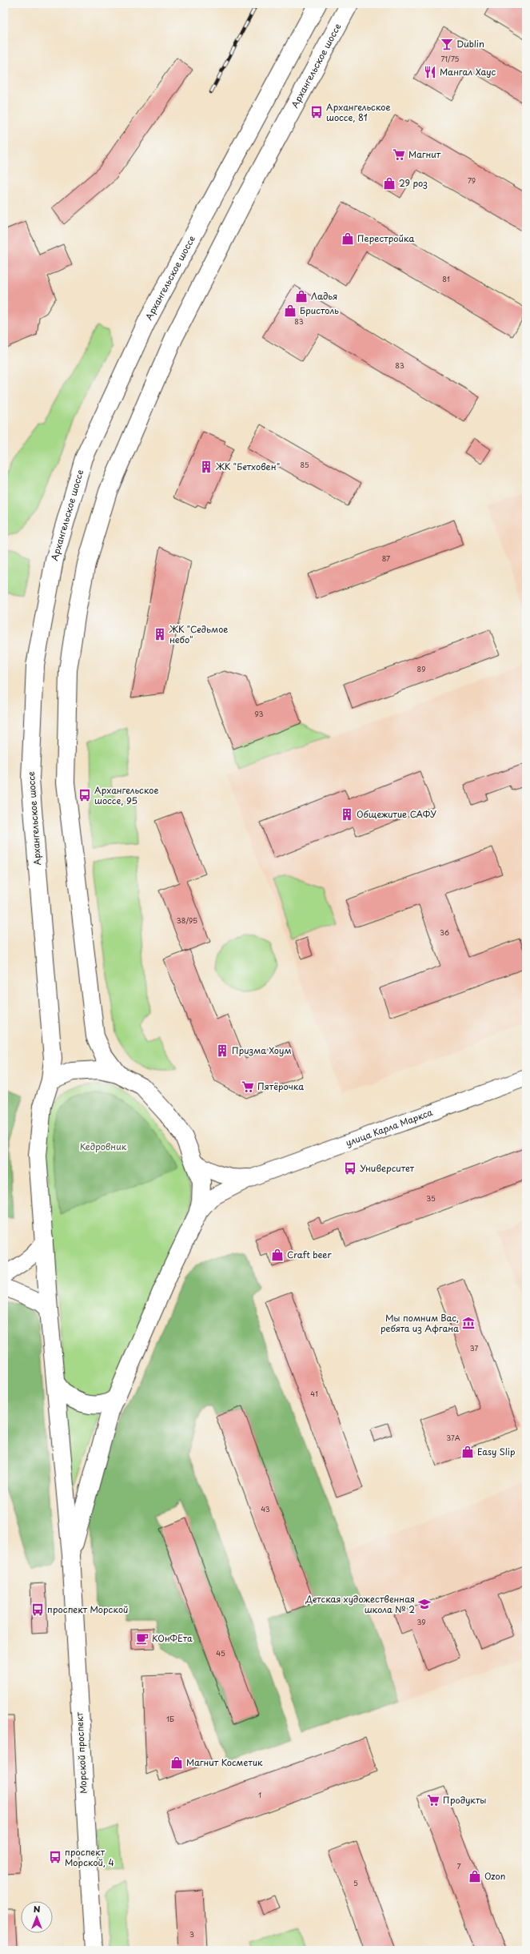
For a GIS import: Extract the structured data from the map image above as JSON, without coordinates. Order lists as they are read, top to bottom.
{
  "streets": {
    "main road": ["Архангельское шоссе", "Морской проспект"],
    "street": ["улица Карла Маркса"]
  },
  "crossings": [
    ["Архангельское шоссе", "Морской проспект"]
  ],
  "parks": ["Кедровник"],
  "places": {
    "bar": ["Dublin"],
    "restaurant": ["Мангал Хаус"],
    "bus stop": [
      "Архангельское шоссе, 81",
      "Архангельское шоссе, 95",
      "Университет",
      "проспект Морской",
      "проспект Морской, 4"
    ],
    "supermarket": ["Магнит", "Пятёрочка", "Продукты"],
    "shop": [
      "29 роз",
      "Перестройка",
      "Ладья",
      "Бристоль",
      "Craft beer",
      "Easy Slip",
      "Магнит Косметик",
      "Ozon"
    ],
    "building": [
      "ЖК \"Бетховен\"",
      "ЖК \"Седьмое небо\"",
      "Общежитие САФУ",
      "Призма Хоум"
    ],
    "museum": ["Мы помним Вас, ребята из Афгана"],
    "school or university": ["Детская художественная школа № 2"],
    "cafe": ["КОнФЕта"]
  },
  "house_numbers": [
    "71/75",
    "79",
    "81",
    "83",
    "83",
    "85",
    "87",
    "89",
    "93",
    "38/95",
    "36",
    "35",
    "37",
    "41",
    "37А",
    "43",
    "39",
    "45",
    "1Б",
    "1",
    "7",
    "5",
    "3"
  ],
  "north": "top"
}
